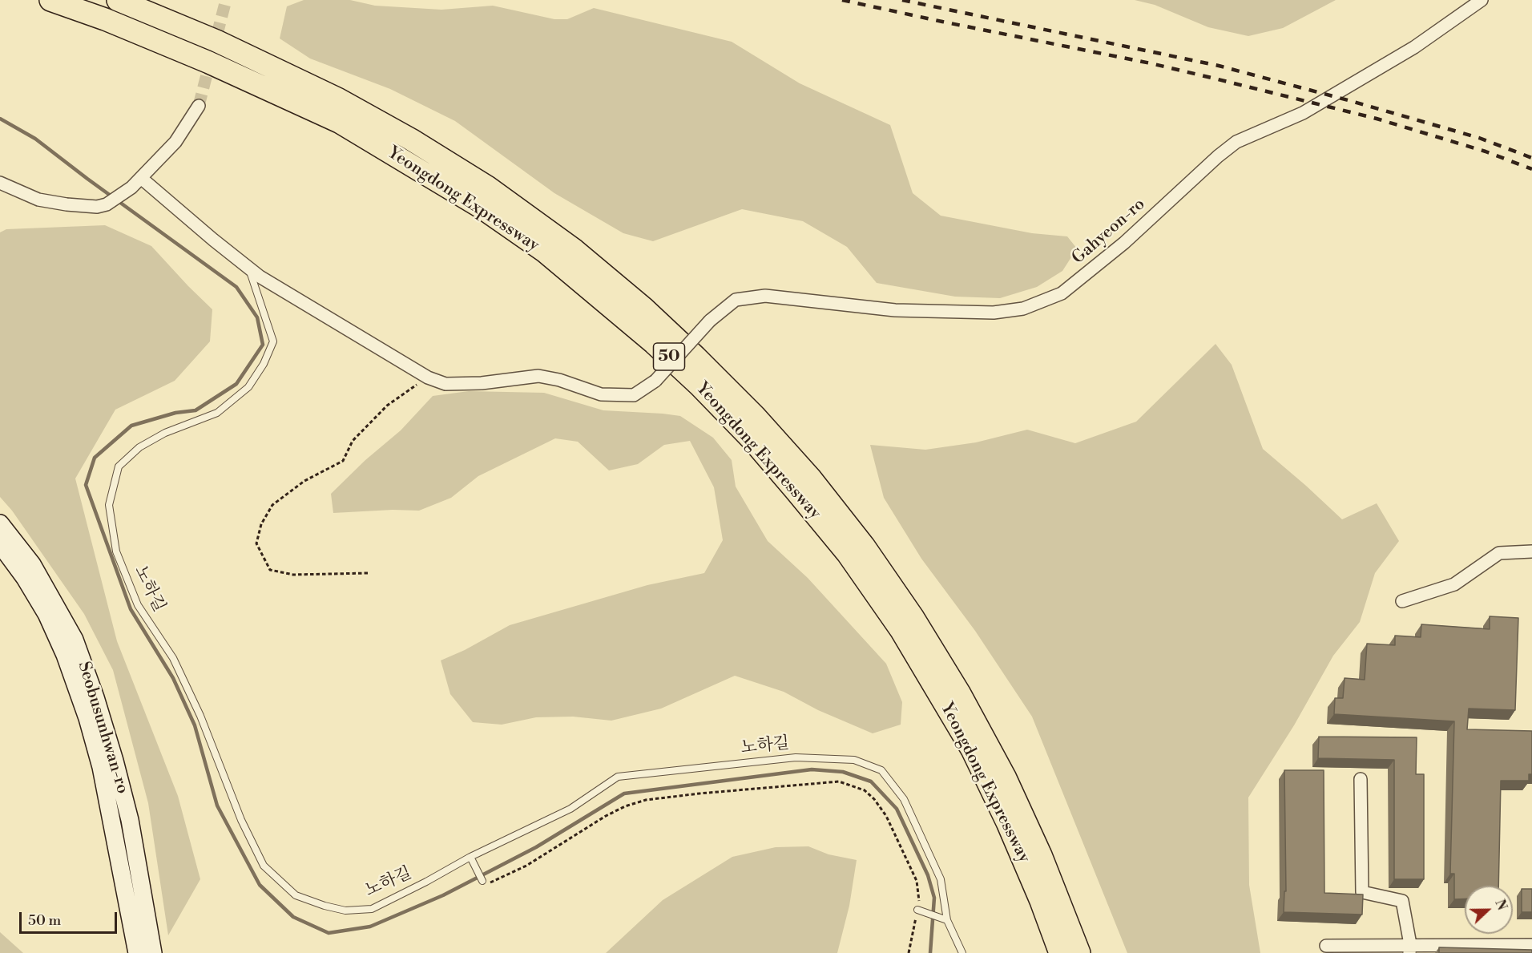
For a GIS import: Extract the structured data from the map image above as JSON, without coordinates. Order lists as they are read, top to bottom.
{
  "streets": {
    "highway": ["Yeongdong Expressway", "50"],
    "street": ["Gahyeon-ro", "Seobusunhwan-ro"],
    "lane": ["노하길"]
  },
  "crossings": [
    ["Gahyeon-ro", "노하길"]
  ],
  "scale_bar": "50 m",
  "north": "right"
}
